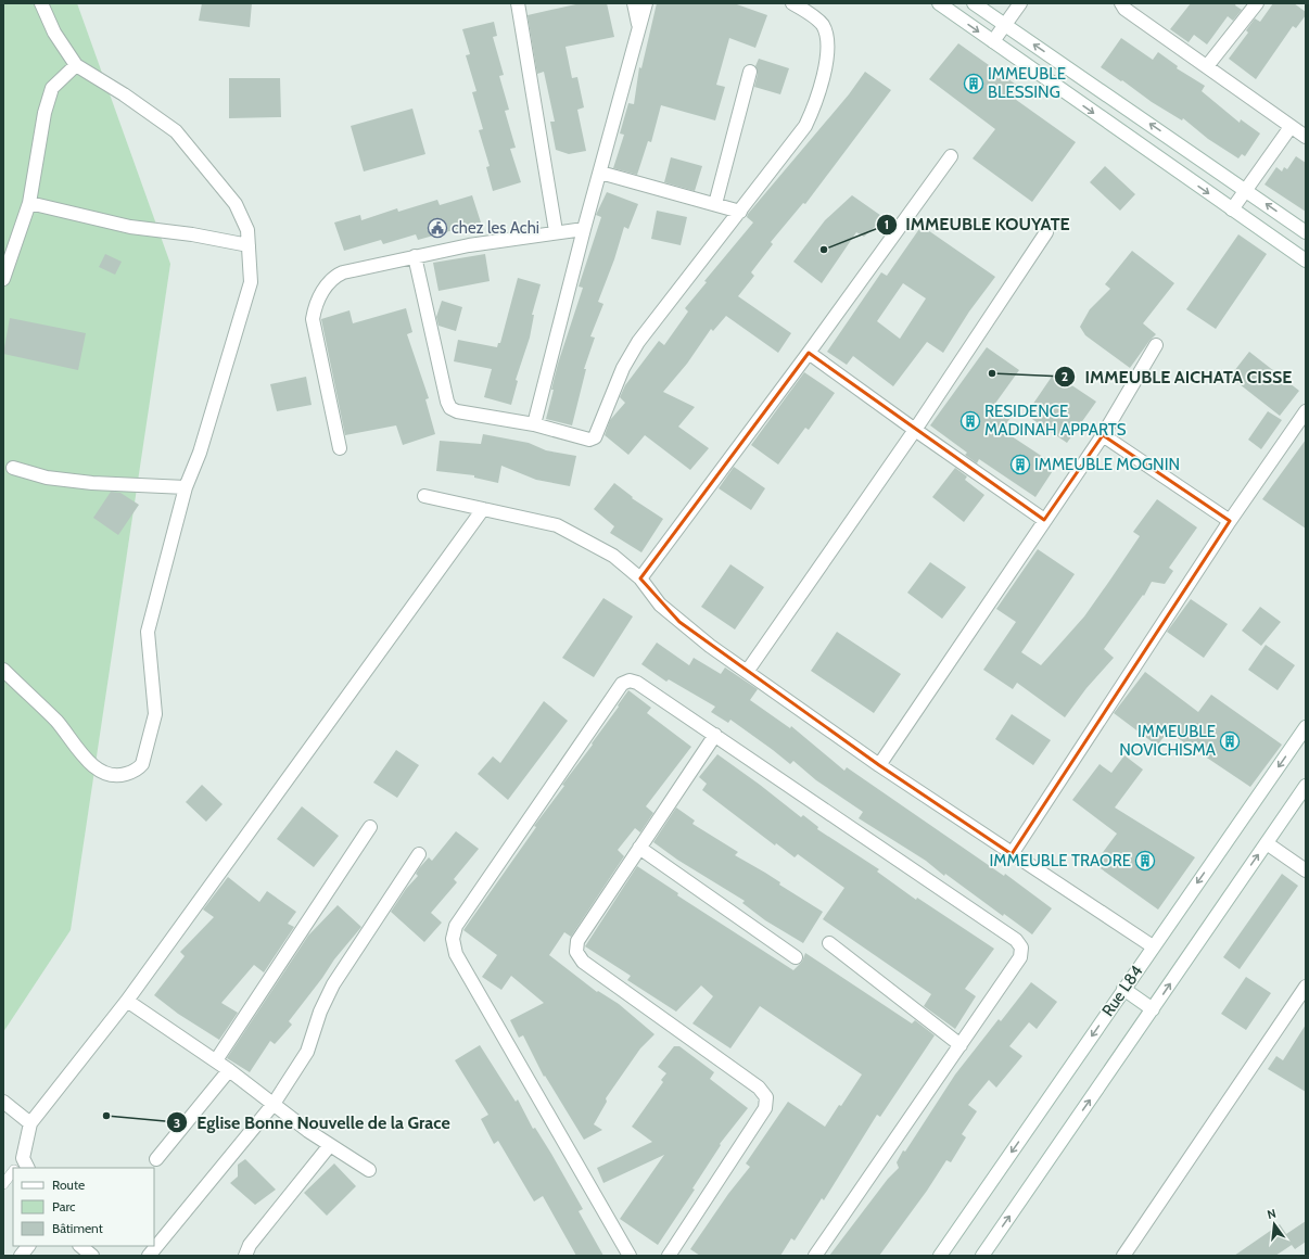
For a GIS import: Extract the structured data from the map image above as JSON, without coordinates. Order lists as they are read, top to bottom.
{
  "streets": {
    "street": ["Rue L84"]
  },
  "places": {
    "building": [
      "IMMEUBLE BLESSING",
      "RESIDENCE MADINAH APPARTS",
      "IMMEUBLE MOGNIN",
      "IMMEUBLE NOVICHISMA",
      "IMMEUBLE TRAORE"
    ],
    "public building": ["chez les Achi"],
    "other": ["IMMEUBLE KOUYATE", "IMMEUBLE AICHATA CISSE", "Eglise Bonne Nouvelle de la Grace"]
  },
  "legend": ["Route", "Parc", "Bâtiment"],
  "north": "top"
}
